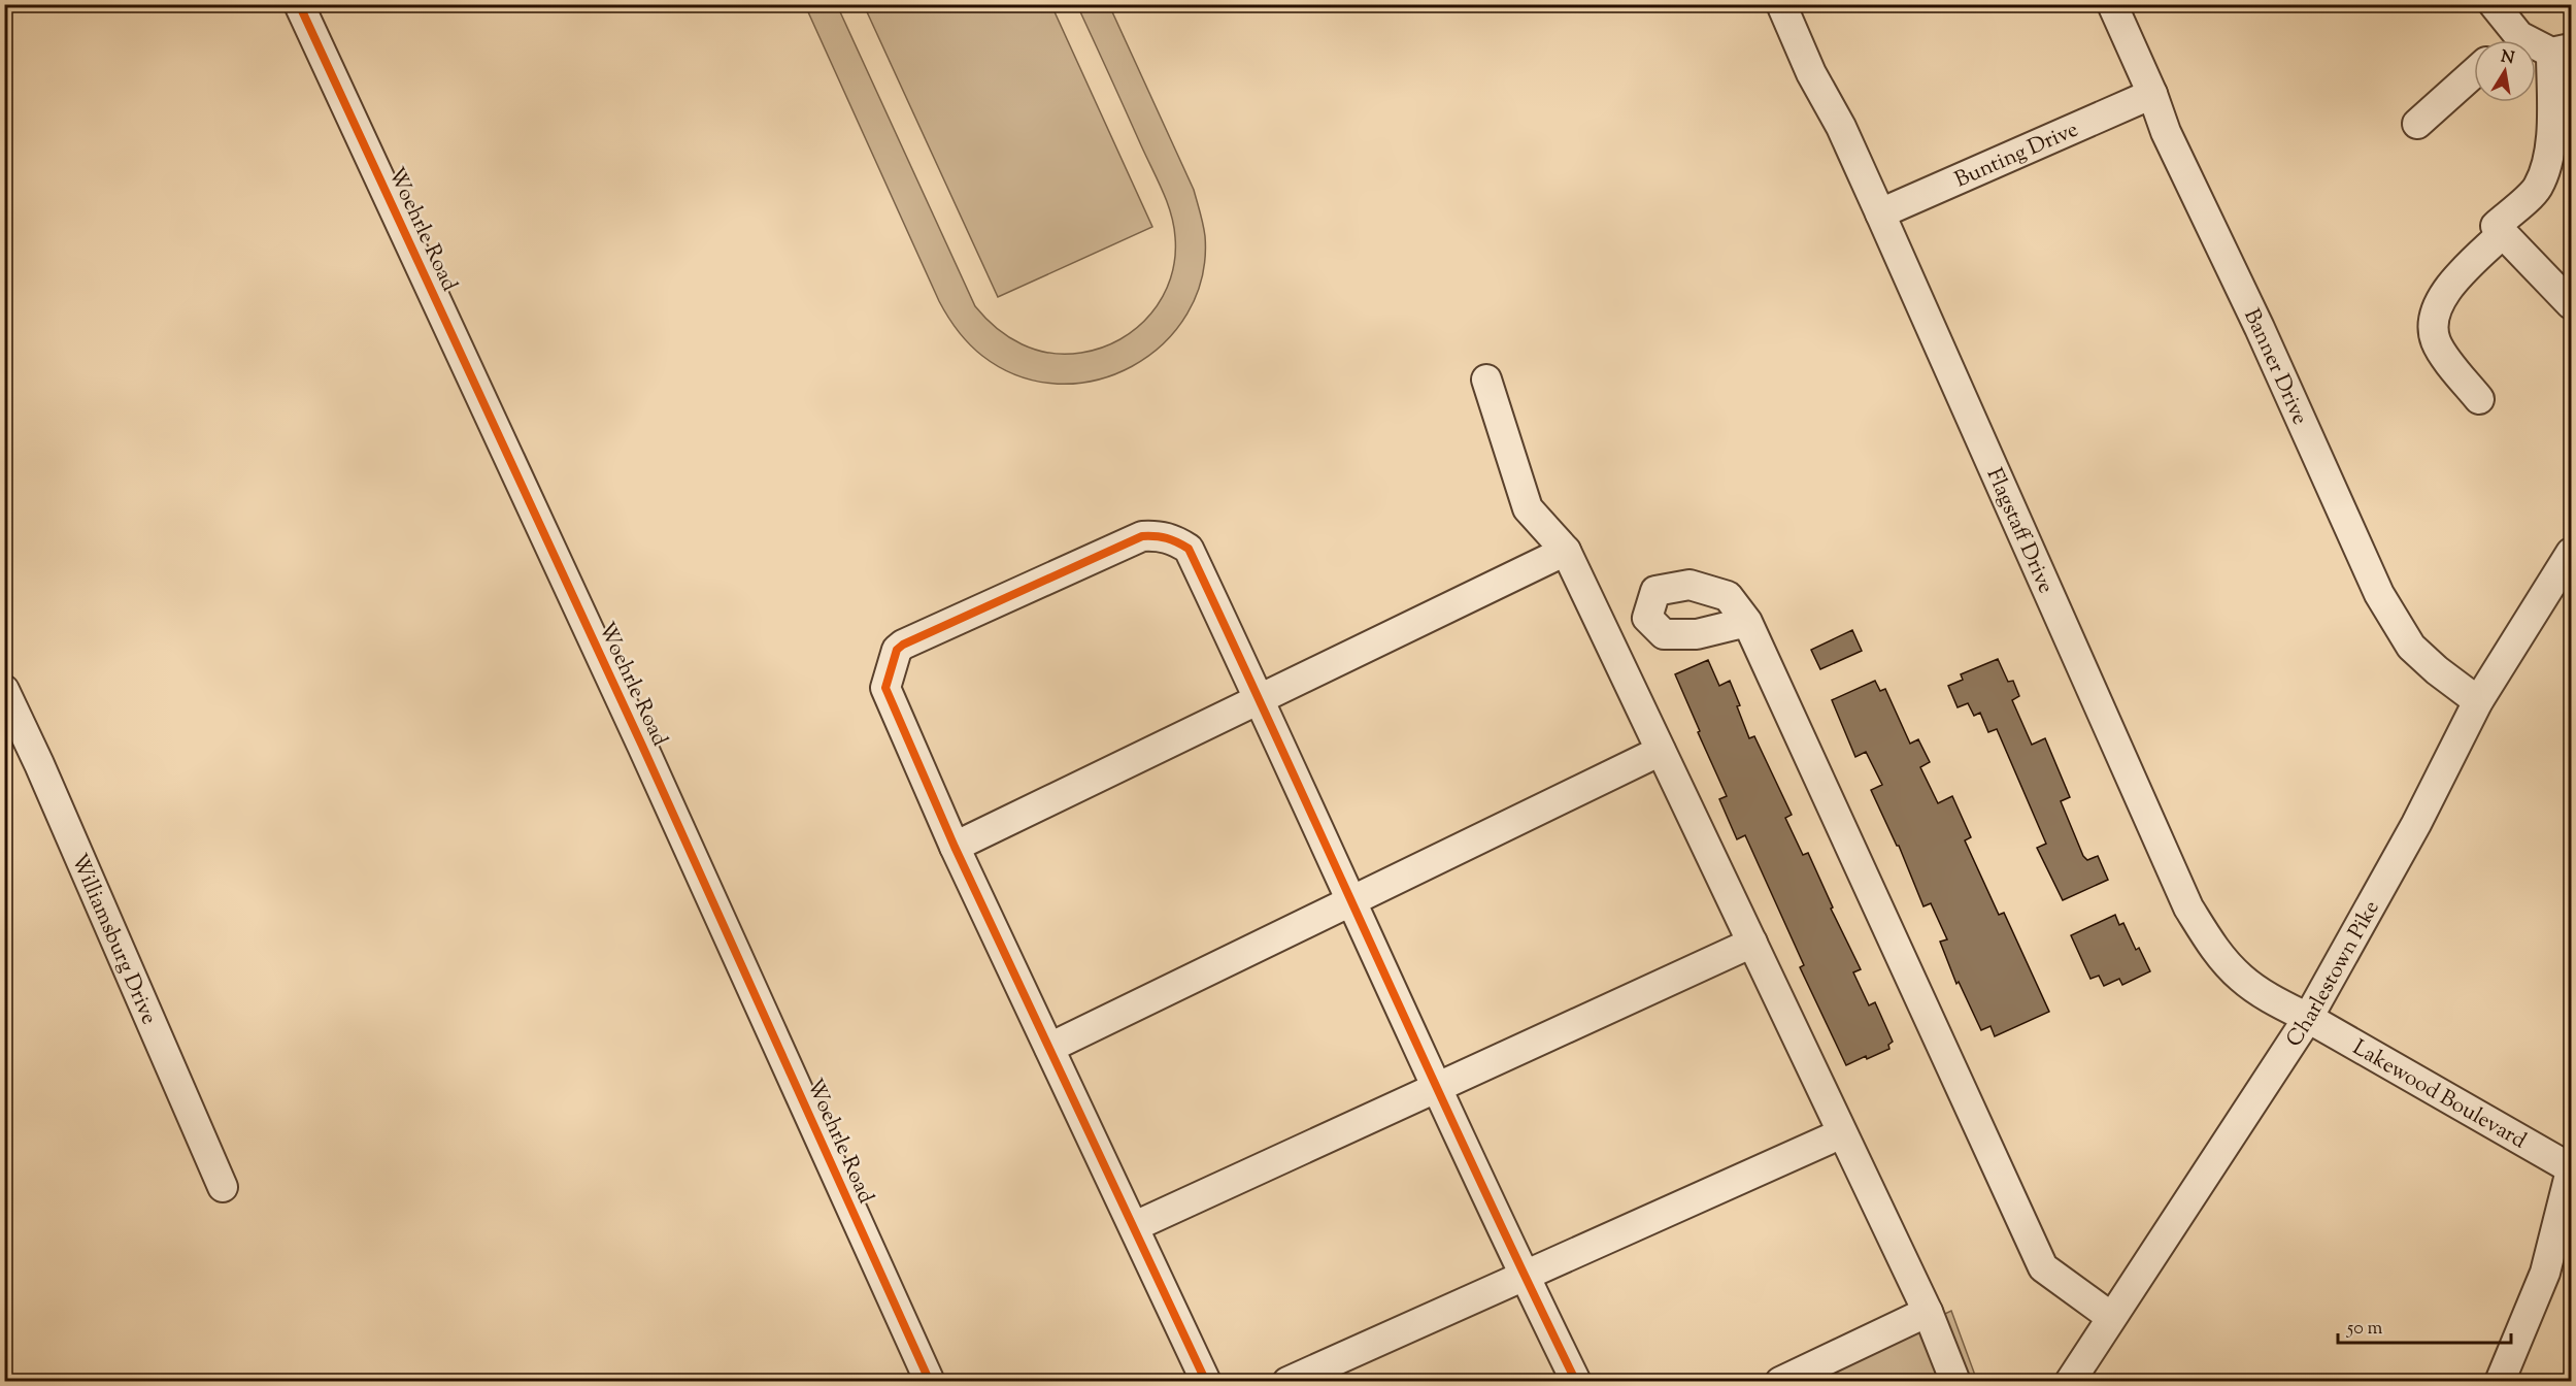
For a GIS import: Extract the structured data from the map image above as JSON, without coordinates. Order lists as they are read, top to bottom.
{
  "streets": {
    "street": [
      "Bunting Drive",
      "Woehrle Road",
      "Banner Drive",
      "Flagstaff Drive",
      "Williamsburg Drive",
      "Charlestown Pike",
      "Lakewood Boulevard"
    ]
  },
  "crossings": [
    ["Bunting Drive", "Banner Drive"],
    ["Bunting Drive", "Flagstaff Drive"],
    ["Banner Drive", "Charlestown Pike"],
    ["Flagstaff Drive", "Charlestown Pike"],
    ["Flagstaff Drive", "Lakewood Boulevard"],
    ["Charlestown Pike", "Lakewood Boulevard"]
  ],
  "scale_bar": "50 m",
  "north": "top"
}
